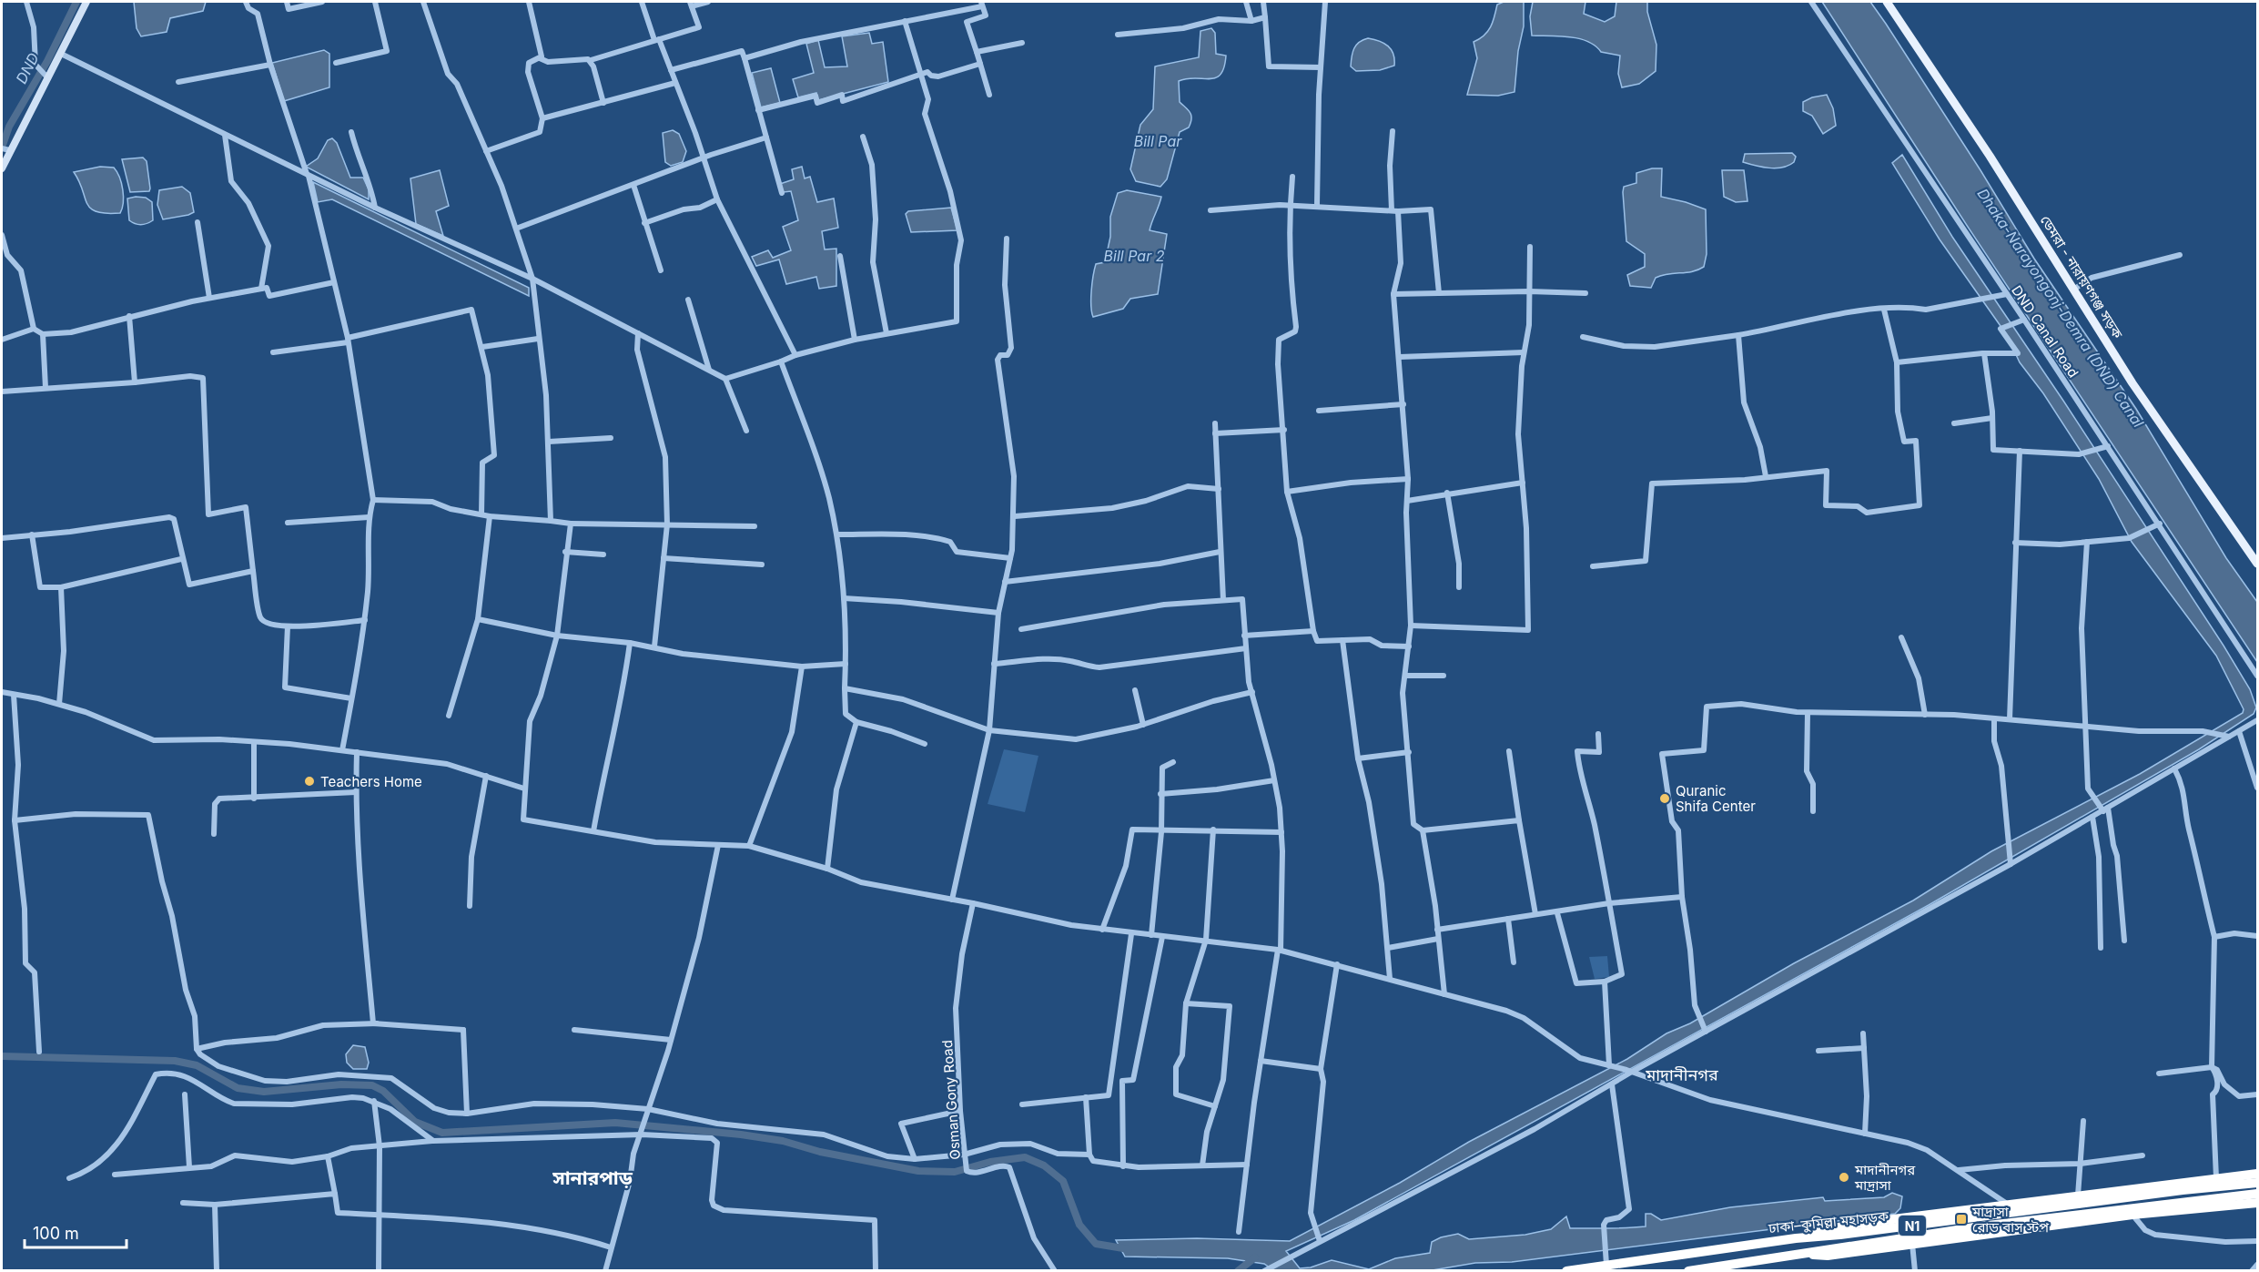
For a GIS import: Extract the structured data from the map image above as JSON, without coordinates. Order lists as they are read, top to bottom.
{
  "streets": {
    "highway": ["ঢাকা–কুমিল্লা মহাসড়ক", "N1"],
    "main road": ["ডেমরা - নারায়ণগঞ্জ সড়ক"],
    "street": ["DND Canal Road", "Osman Gony Road"]
  },
  "districts": ["মাদানীনগর", "সানারপাড়"],
  "water": [
    "DND",
    "Bill Par",
    "Bill Par 2",
    "Dhaka-Narayongonj-Demra (DND) Canal"
  ],
  "places": {
    "other": ["Teachers Home", "Quranic Shifa Center", "মাদানীনগর মাদ্রাসা"],
    "transit": ["মাদ্রাসা রোড বাস স্টপ"]
  },
  "scale_bar": "100 m"
}
